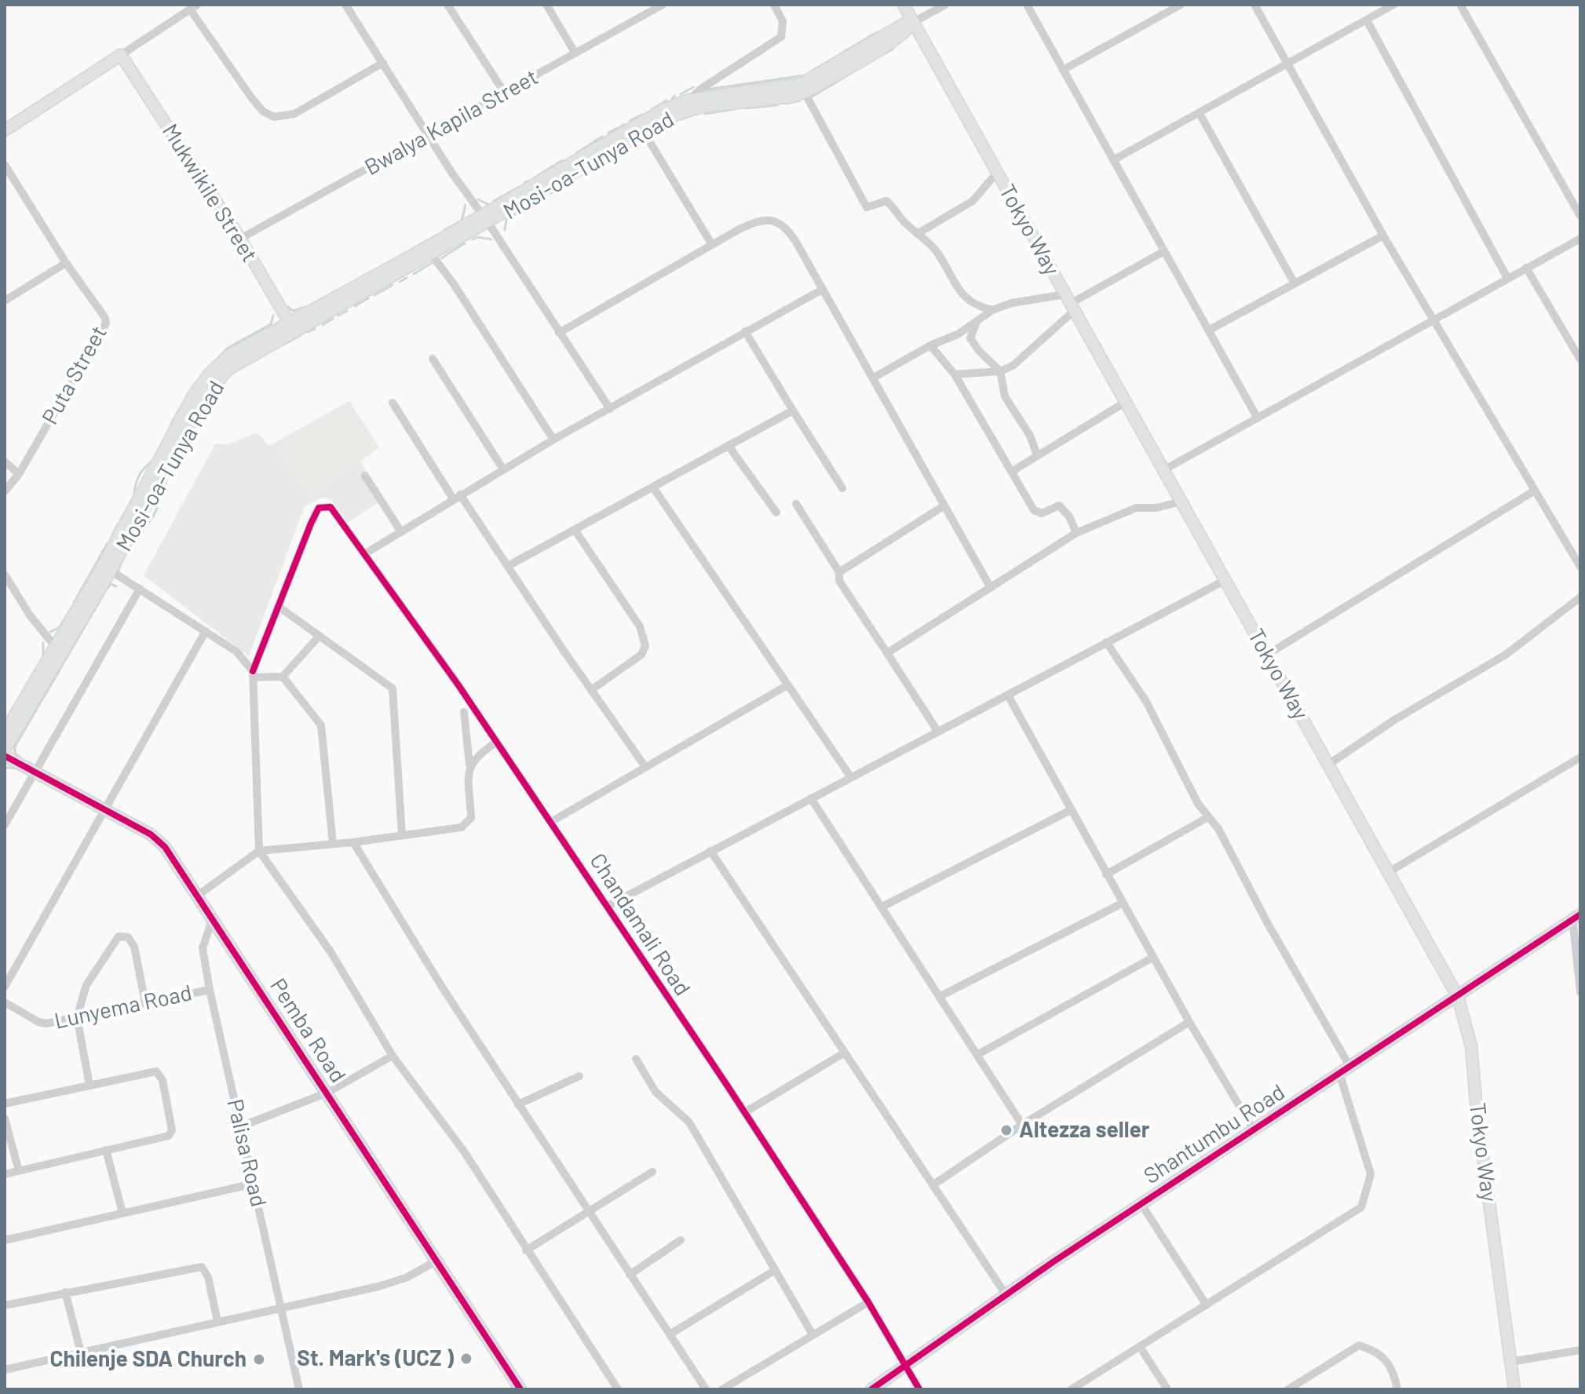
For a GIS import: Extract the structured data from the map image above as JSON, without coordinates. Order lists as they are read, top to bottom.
{
  "streets": {
    "main road": [
      "Mosi-oa-Tunya Road",
      "Mukwikile Street",
      "Tokyo Way",
      "Pemba Road",
      "Shantumbu Road"
    ],
    "street": [
      "Bwalya Kapila Street",
      "Puta Street",
      "Chandamali Road",
      "Lunyema Road",
      "Palisa Road"
    ]
  },
  "crossings": [
    ["Bwalya Kapila Street", "Mukwikile Street"],
    ["Mosi-oa-Tunya Road", "Mukwikile Street"],
    ["Mosi-oa-Tunya Road", "Tokyo Way"],
    ["Tokyo Way", "Shantumbu Road"],
    ["Chandamali Road", "Shantumbu Road"],
    ["Lunyema Road", "Palisa Road"],
    ["Pemba Road", "Palisa Road"]
  ],
  "places": ["Altezza seller", "St. Mark's (UCZ )", "Chilenje SDA Church"]
}
